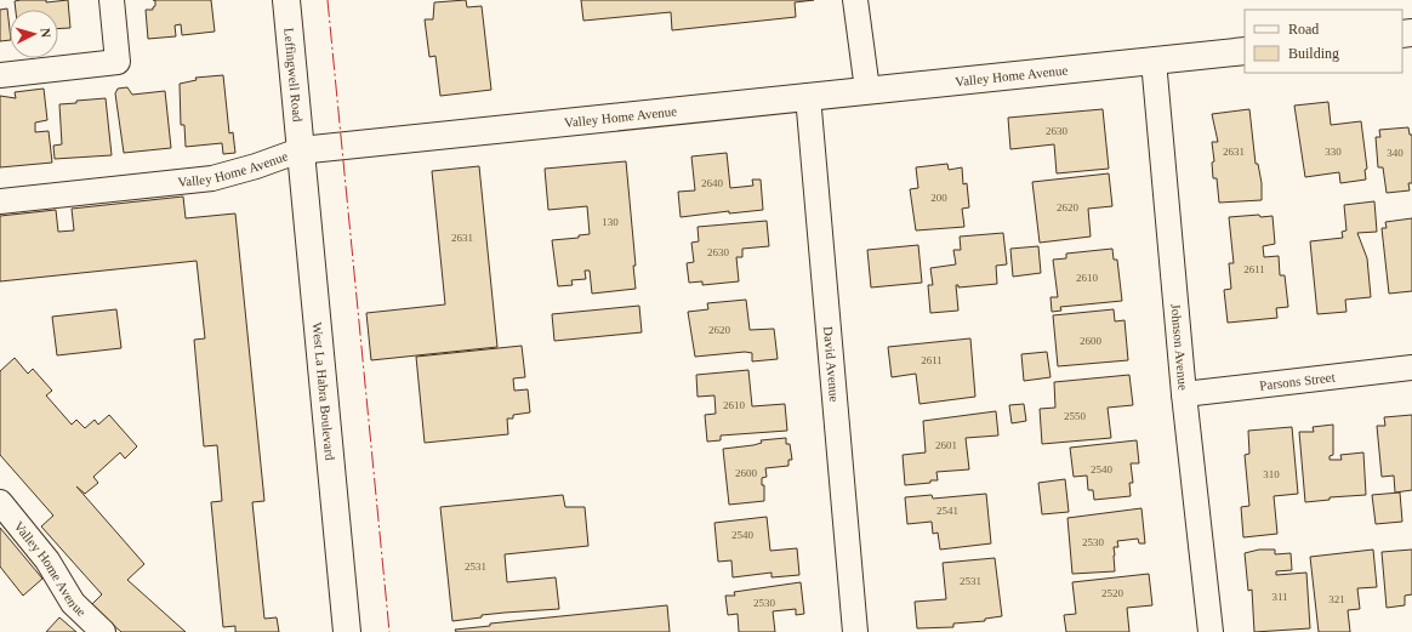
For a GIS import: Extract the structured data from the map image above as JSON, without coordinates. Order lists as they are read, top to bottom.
{
  "streets": {
    "street": [
      "Leffingwell Road",
      "Valley Home Avenue",
      "Johnson Avenue",
      "David Avenue",
      "Parsons Street",
      "West La Habra Boulevard"
    ]
  },
  "crossings": [
    ["Leffingwell Road", "Valley Home Avenue"],
    ["Leffingwell Road", "West La Habra Boulevard"],
    ["Valley Home Avenue", "Johnson Avenue"],
    ["Valley Home Avenue", "David Avenue"],
    ["Valley Home Avenue", "West La Habra Boulevard"],
    ["Johnson Avenue", "Parsons Street"]
  ],
  "house_numbers": [
    "2630",
    "2631",
    "330",
    "340",
    "2640",
    "200",
    "2620",
    "130",
    "2631",
    "2630",
    "2611",
    "2610",
    "2620",
    "2600",
    "2611",
    "2610",
    "2550",
    "2601",
    "2540",
    "2600",
    "310",
    "2541",
    "2540",
    "2530",
    "2531",
    "2531",
    "2520",
    "311",
    "321",
    "2530"
  ],
  "legend": ["Road", "Building"],
  "north": "right"
}
